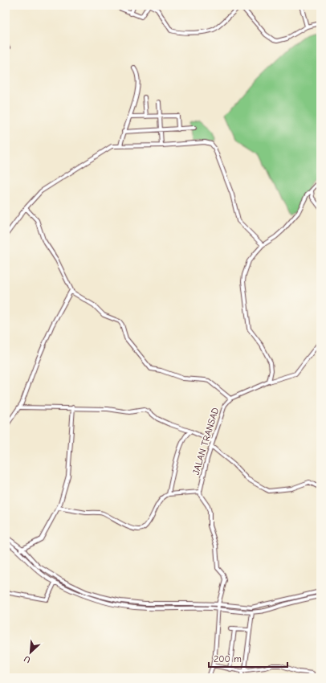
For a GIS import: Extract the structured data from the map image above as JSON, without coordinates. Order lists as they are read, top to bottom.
{
  "streets": {
    "street": ["JALAN TRANSAD"]
  },
  "scale_bar": "200 m",
  "north": "bottom left"
}
